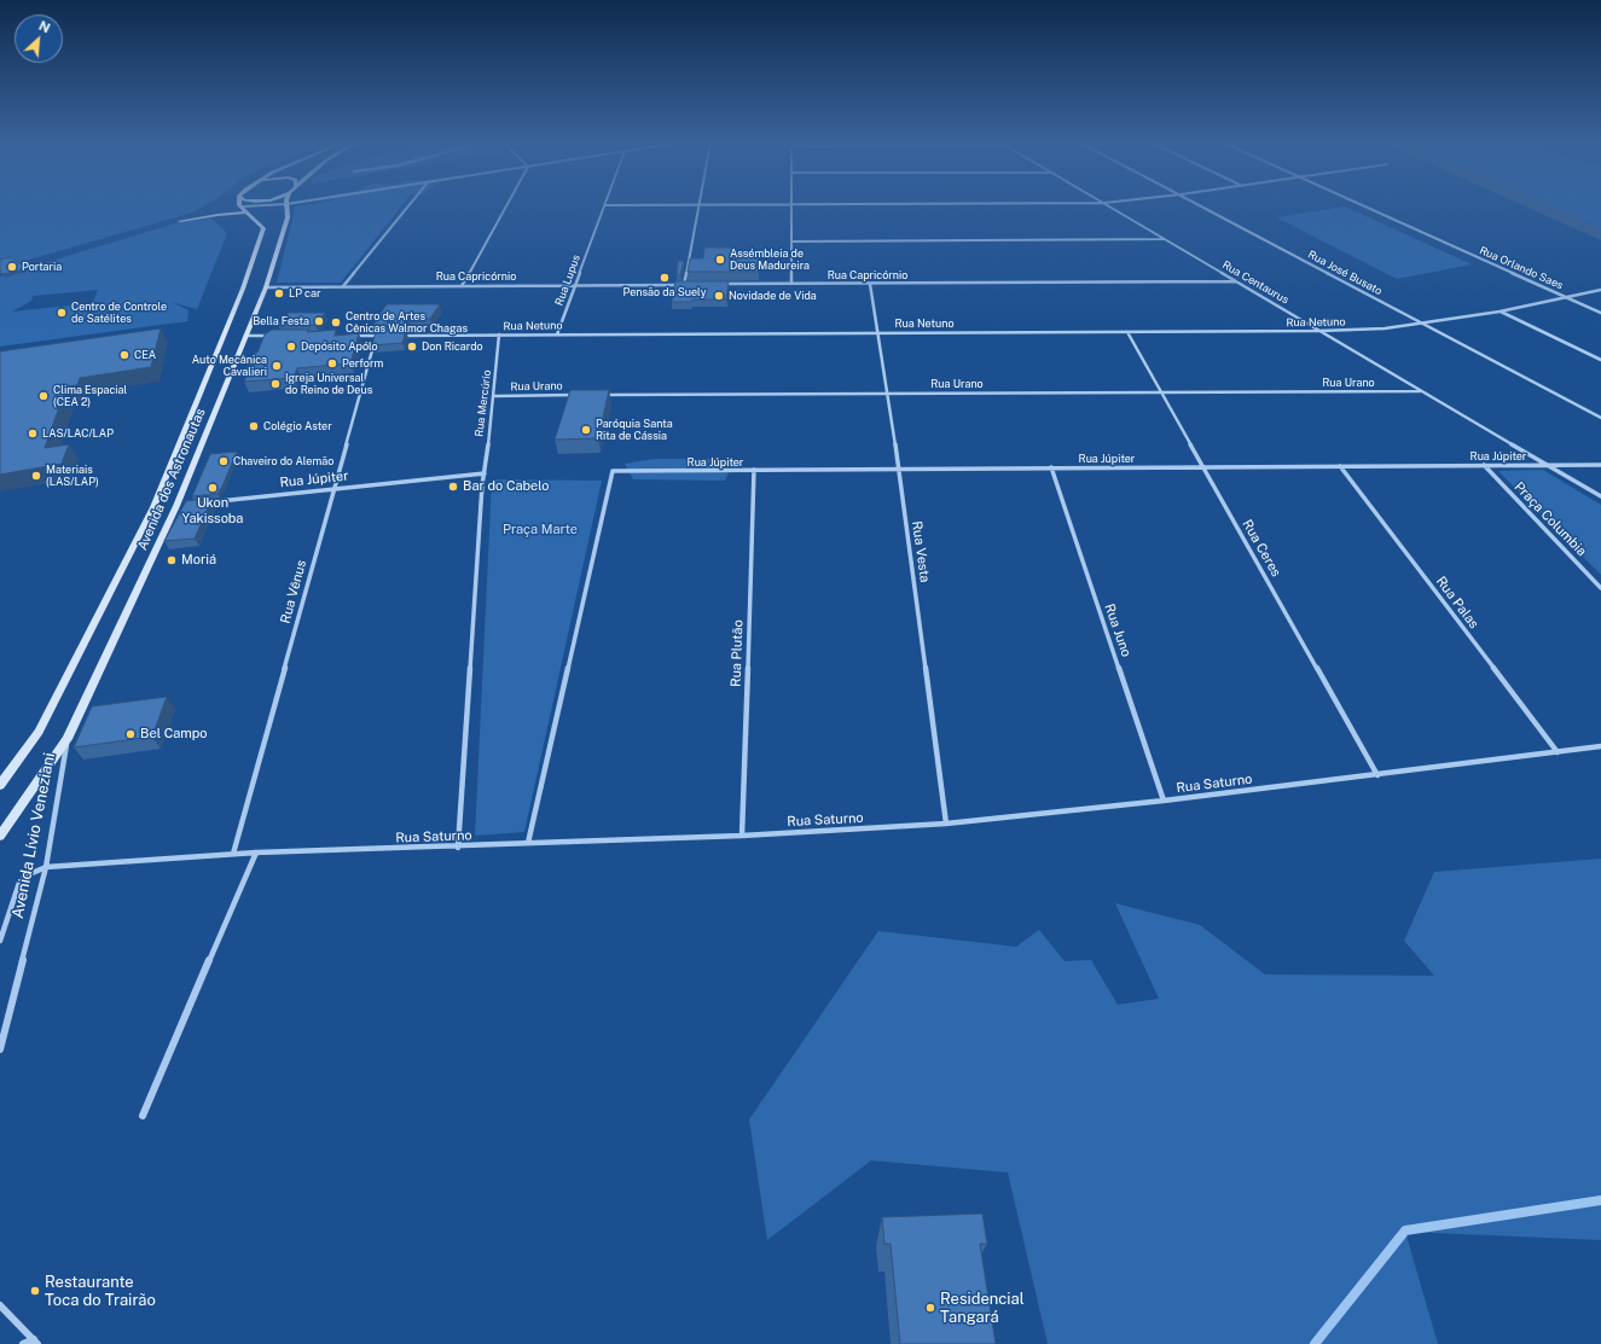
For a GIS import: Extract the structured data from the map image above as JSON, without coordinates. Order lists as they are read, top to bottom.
{
  "streets": {
    "main road": ["Avenida dos Astronautas"],
    "street": [
      "Rua Orlando Saes",
      "Rua José Busato",
      "Rua Capricórnio",
      "Rua Lupus",
      "Rua Centaurus",
      "Rua Netuno",
      "Rua Urano",
      "Rua Mercúrio",
      "Rua Júpiter",
      "Praça Columbia",
      "Rua Ceres",
      "Rua Vesta",
      "Rua Vênus",
      "Rua Palas",
      "Rua Juno",
      "Rua Plutão",
      "Rua Saturno",
      "Avenida Lívio Veneziani"
    ]
  },
  "crossings": [
    ["Rua Orlando Saes", "Rua Netuno"],
    ["Rua José Busato", "Rua Netuno"],
    ["Rua Capricórnio", "Rua Lupus"],
    ["Rua Capricórnio", "Rua Centaurus"],
    ["Rua Capricórnio", "Avenida dos Astronautas"],
    ["Rua Capricórnio", "Rua Vesta"],
    ["Rua Lupus", "Rua Netuno"],
    ["Rua Centaurus", "Rua Netuno"],
    ["Rua Centaurus", "Rua Urano"],
    ["Rua Centaurus", "Rua Júpiter"],
    ["Rua Netuno", "Rua Mercúrio"],
    ["Rua Netuno", "Rua Ceres"],
    ["Rua Netuno", "Rua Vesta"],
    ["Rua Urano", "Rua Mercúrio"],
    ["Rua Urano", "Rua Ceres"],
    ["Rua Urano", "Rua Vesta"],
    ["Rua Mercúrio", "Rua Júpiter"],
    ["Rua Júpiter", "Praça Columbia"],
    ["Rua Júpiter", "Rua Ceres"],
    ["Rua Júpiter", "Rua Vesta"],
    ["Rua Júpiter", "Rua Vênus"],
    ["Rua Júpiter", "Rua Palas"],
    ["Rua Júpiter", "Rua Juno"],
    ["Rua Júpiter", "Rua Plutão"],
    ["Rua Júpiter", "Rua Saturno"],
    ["Avenida dos Astronautas", "Avenida Lívio Veneziani"],
    ["Rua Ceres", "Rua Saturno"],
    ["Rua Vesta", "Rua Saturno"],
    ["Rua Vênus", "Rua Saturno"],
    ["Rua Palas", "Rua Saturno"],
    ["Rua Juno", "Rua Saturno"],
    ["Rua Plutão", "Rua Saturno"],
    ["Rua Saturno", "Avenida Lívio Veneziani"]
  ],
  "parks": ["Praça Marte"],
  "places": [
    "Assémbleia de Deus Madureira",
    "Portaria",
    "Pensão da Suely",
    "LP car",
    "Novidade de Vida",
    "Centro de Controle de Satélites",
    "Bella Festa",
    "Centro de Artes Cênicas Walmor Chagas",
    "Depósito Apólo",
    "Don Ricardo",
    "CEA",
    "Perform",
    "Auto Mecânica Cavalieri",
    "Igreja Universal do Reino de Deus",
    "Clima Espacial (CEA 2)",
    "Colégio Aster",
    "Paróquia Santa Rita de Cássia",
    "LAS/LAC/LAP",
    "Chaveiro do Alemão",
    "Materiais (LAS/LAP)",
    "Bar do Cabelo",
    "Ukon Yakissoba",
    "Moriá",
    "Bel Campo",
    "Restaurante Toca do Trairão",
    "Residencial Tangará"
  ],
  "north": "top right"
}
